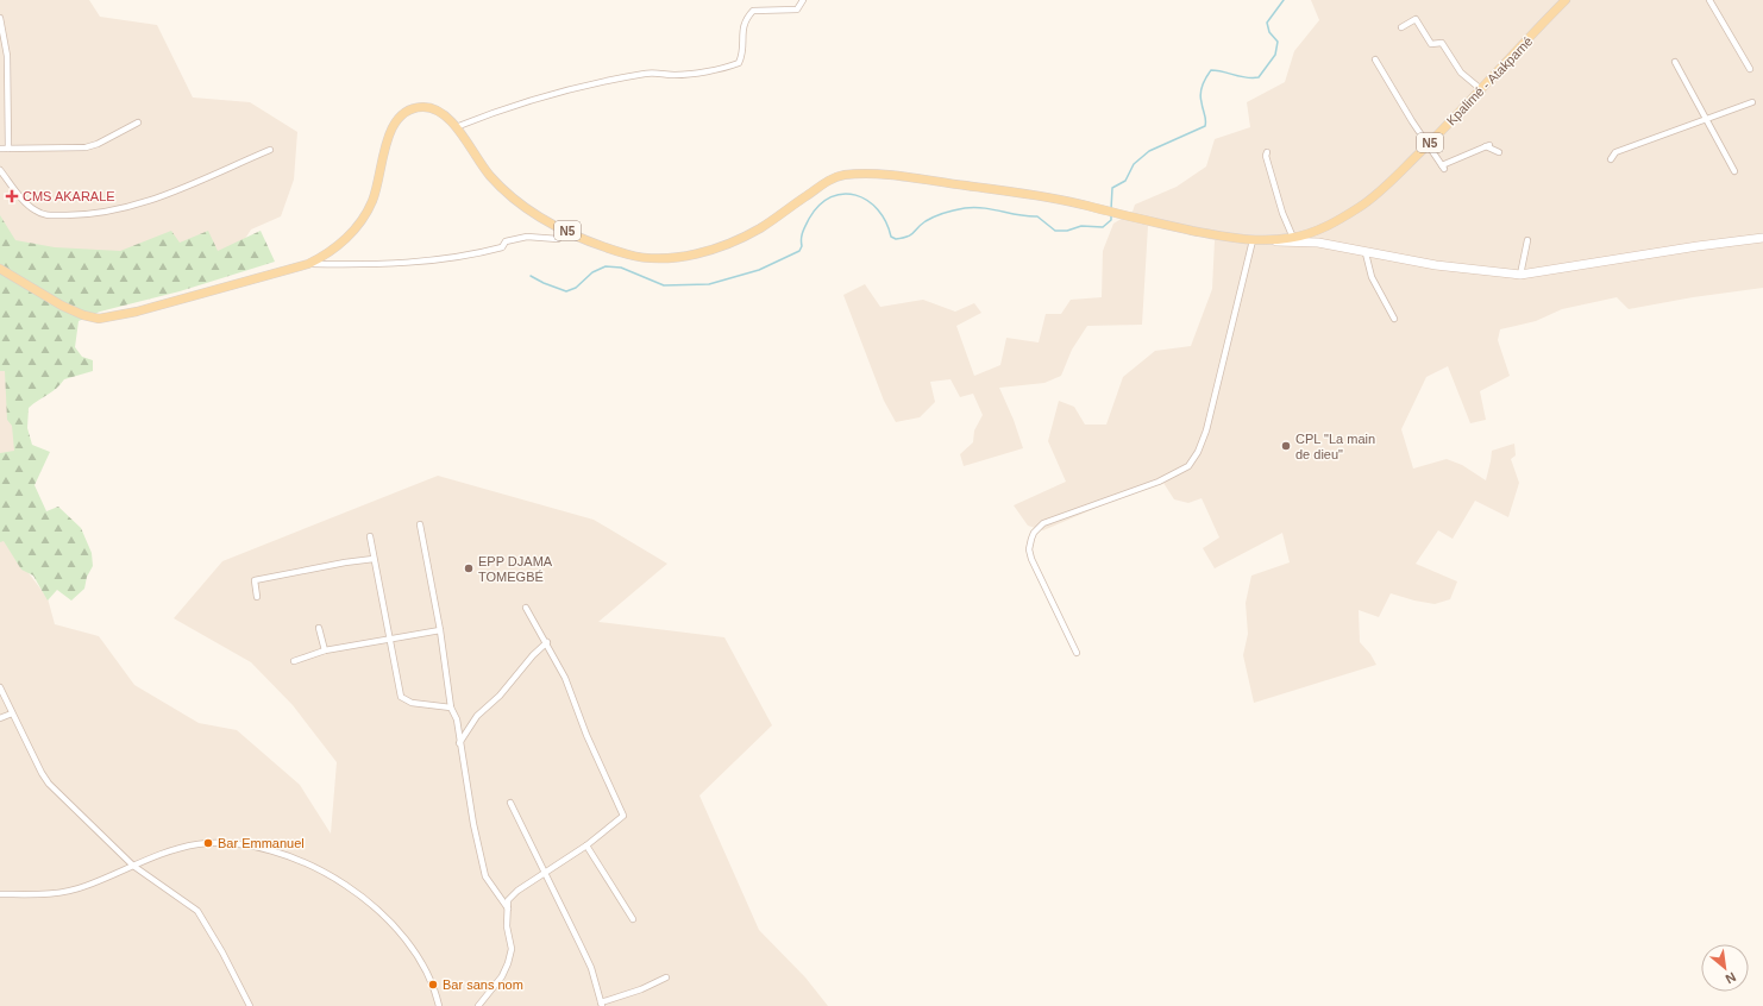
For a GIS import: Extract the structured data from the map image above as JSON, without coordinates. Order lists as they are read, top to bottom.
{
  "streets": {
    "main road": ["Kpalimé - Atakpamé", "N5"]
  },
  "crossings": [
    ["Kpalimé - Atakpamé", "N5"]
  ],
  "places": {
    "health": ["CMS AKARALE"],
    "other": [
      "CPL \"La main de dieu\"",
      "EPP DJAMA TOMEGBÉ",
      "Bar Emmanuel",
      "Bar sans nom"
    ]
  },
  "north": "bottom right"
}
